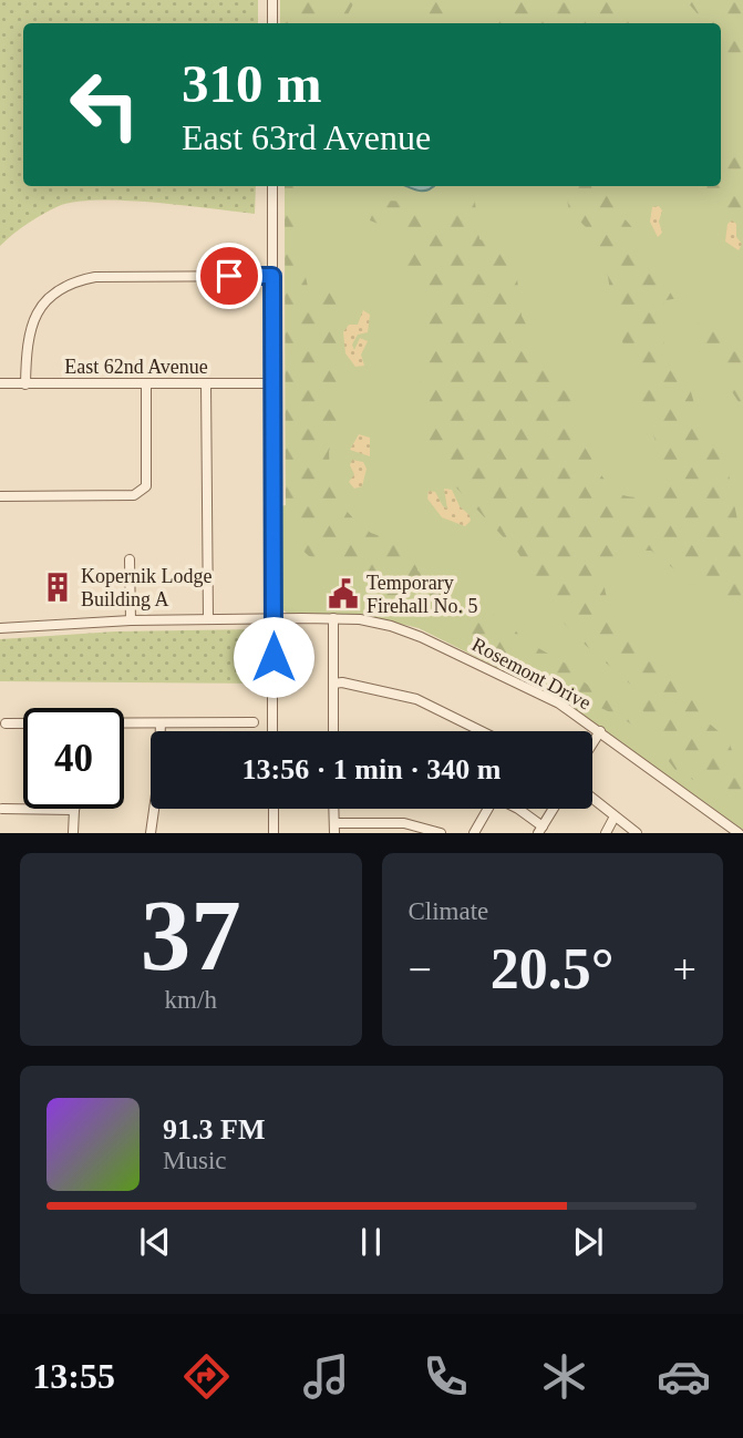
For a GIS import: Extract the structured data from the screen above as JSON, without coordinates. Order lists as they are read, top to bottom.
{
  "streets": {
    "street": ["East 62nd Avenue", "Rosemont Drive"]
  },
  "places": {
    "building": ["Kopernik Lodge Building A"],
    "public building": ["Temporary Firehall No. 5"]
  },
  "page": {
    "turn": ["310 m", "East 63rd Avenue"],
    "limit": "40",
    "trip": "13:56 · 1 min · 340 m",
    "tile": [
      ["37", "km/h"],
      "Climate"
    ],
    "heat": ["−", "20.5°", "+"],
    "song": ["91.3 FM", "Music"],
    "tabs": "13:55"
  }
}
